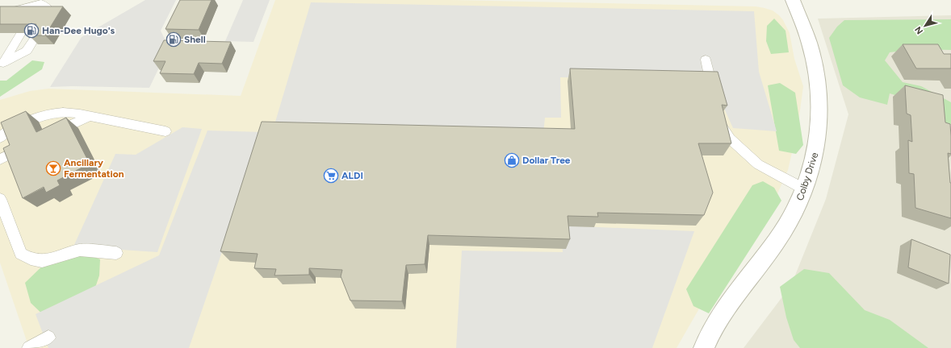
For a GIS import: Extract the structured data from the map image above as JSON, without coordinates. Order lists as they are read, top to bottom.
{
  "streets": {
    "street": ["Colby Drive"]
  },
  "places": {
    "fuel station": ["Han-Dee Hugo's", "Shell"],
    "shop": ["Dollar Tree"],
    "bar": ["Ancillary Fermentation"],
    "supermarket": ["ALDI"]
  },
  "north": "bottom left"
}
